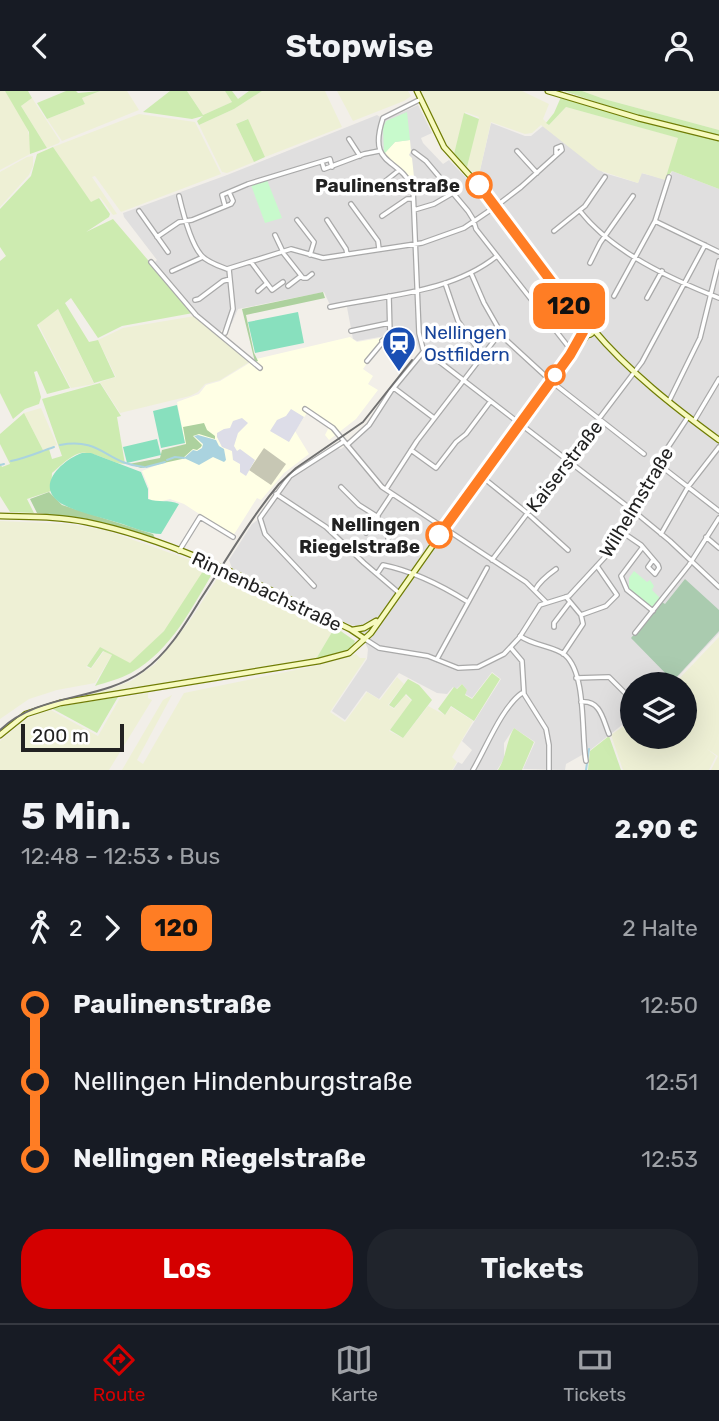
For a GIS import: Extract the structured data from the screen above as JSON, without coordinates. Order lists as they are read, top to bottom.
{
  "streets": {
    "main road": ["Rinnenbachstraße"],
    "street": ["Kaiserstraße", "Wilhelmstraße"]
  },
  "crossings": [
    ["Wilhelmstraße", "Rinnenbachstraße"]
  ],
  "places": {
    "other": ["Paulinenstraße", "Nellingen Riegelstraße"],
    "station": ["Nellingen Ostfildern"]
  },
  "lines": ["bus line 120"],
  "scale_bar": "200 m",
  "page": {
    "header": "Stopwise",
    "on_map": "120",
    "scale": "200 m",
    "heading": ["5 Min.", "12:48 – 12:53 · Bus", "2.90 €"],
    "legs": ["2", "120", "2 Halte"],
    "list": [
      {
        "name": "Paulinenstraße",
        "value": "12:50"
      },
      {
        "name": "Nellingen Hindenburgstraße",
        "value": "12:51"
      },
      {
        "name": "Nellingen Riegelstraße",
        "value": "12:53"
      }
    ],
    "buttons": ["Los", "Tickets"],
    "tabs": ["Route", "Karte", "Tickets"]
  }
}
